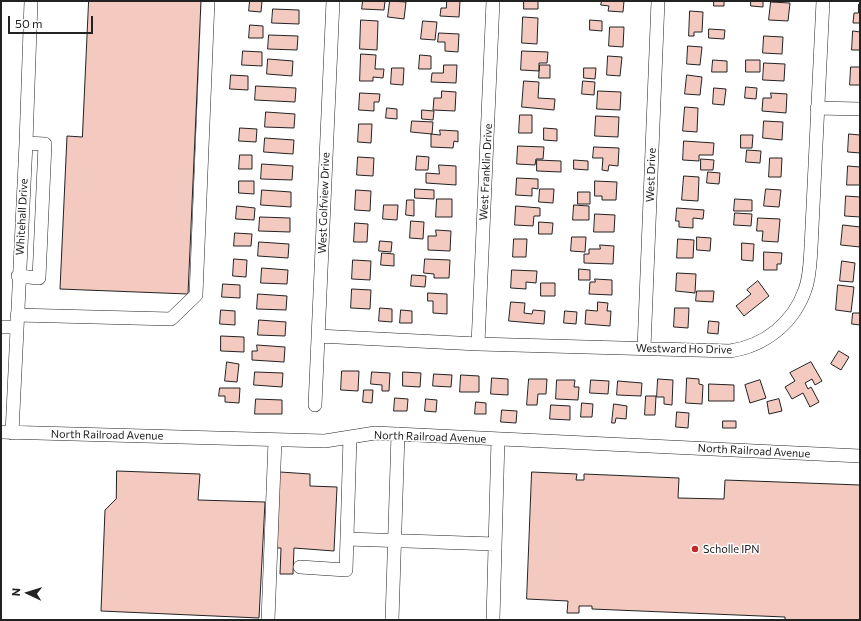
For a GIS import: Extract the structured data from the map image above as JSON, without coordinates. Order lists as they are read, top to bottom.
{
  "streets": {
    "street": [
      "West Franklin Drive",
      "West Drive",
      "West Golfview Drive",
      "Whitehall Drive",
      "Westward Ho Drive",
      "North Railroad Avenue"
    ]
  },
  "crossings": [
    ["West Franklin Drive", "Westward Ho Drive"],
    ["West Drive", "Westward Ho Drive"],
    ["West Golfview Drive", "Westward Ho Drive"],
    ["Whitehall Drive", "North Railroad Avenue"]
  ],
  "places": ["Scholle IPN"],
  "scale_bar": "50 m",
  "north": "left"
}
